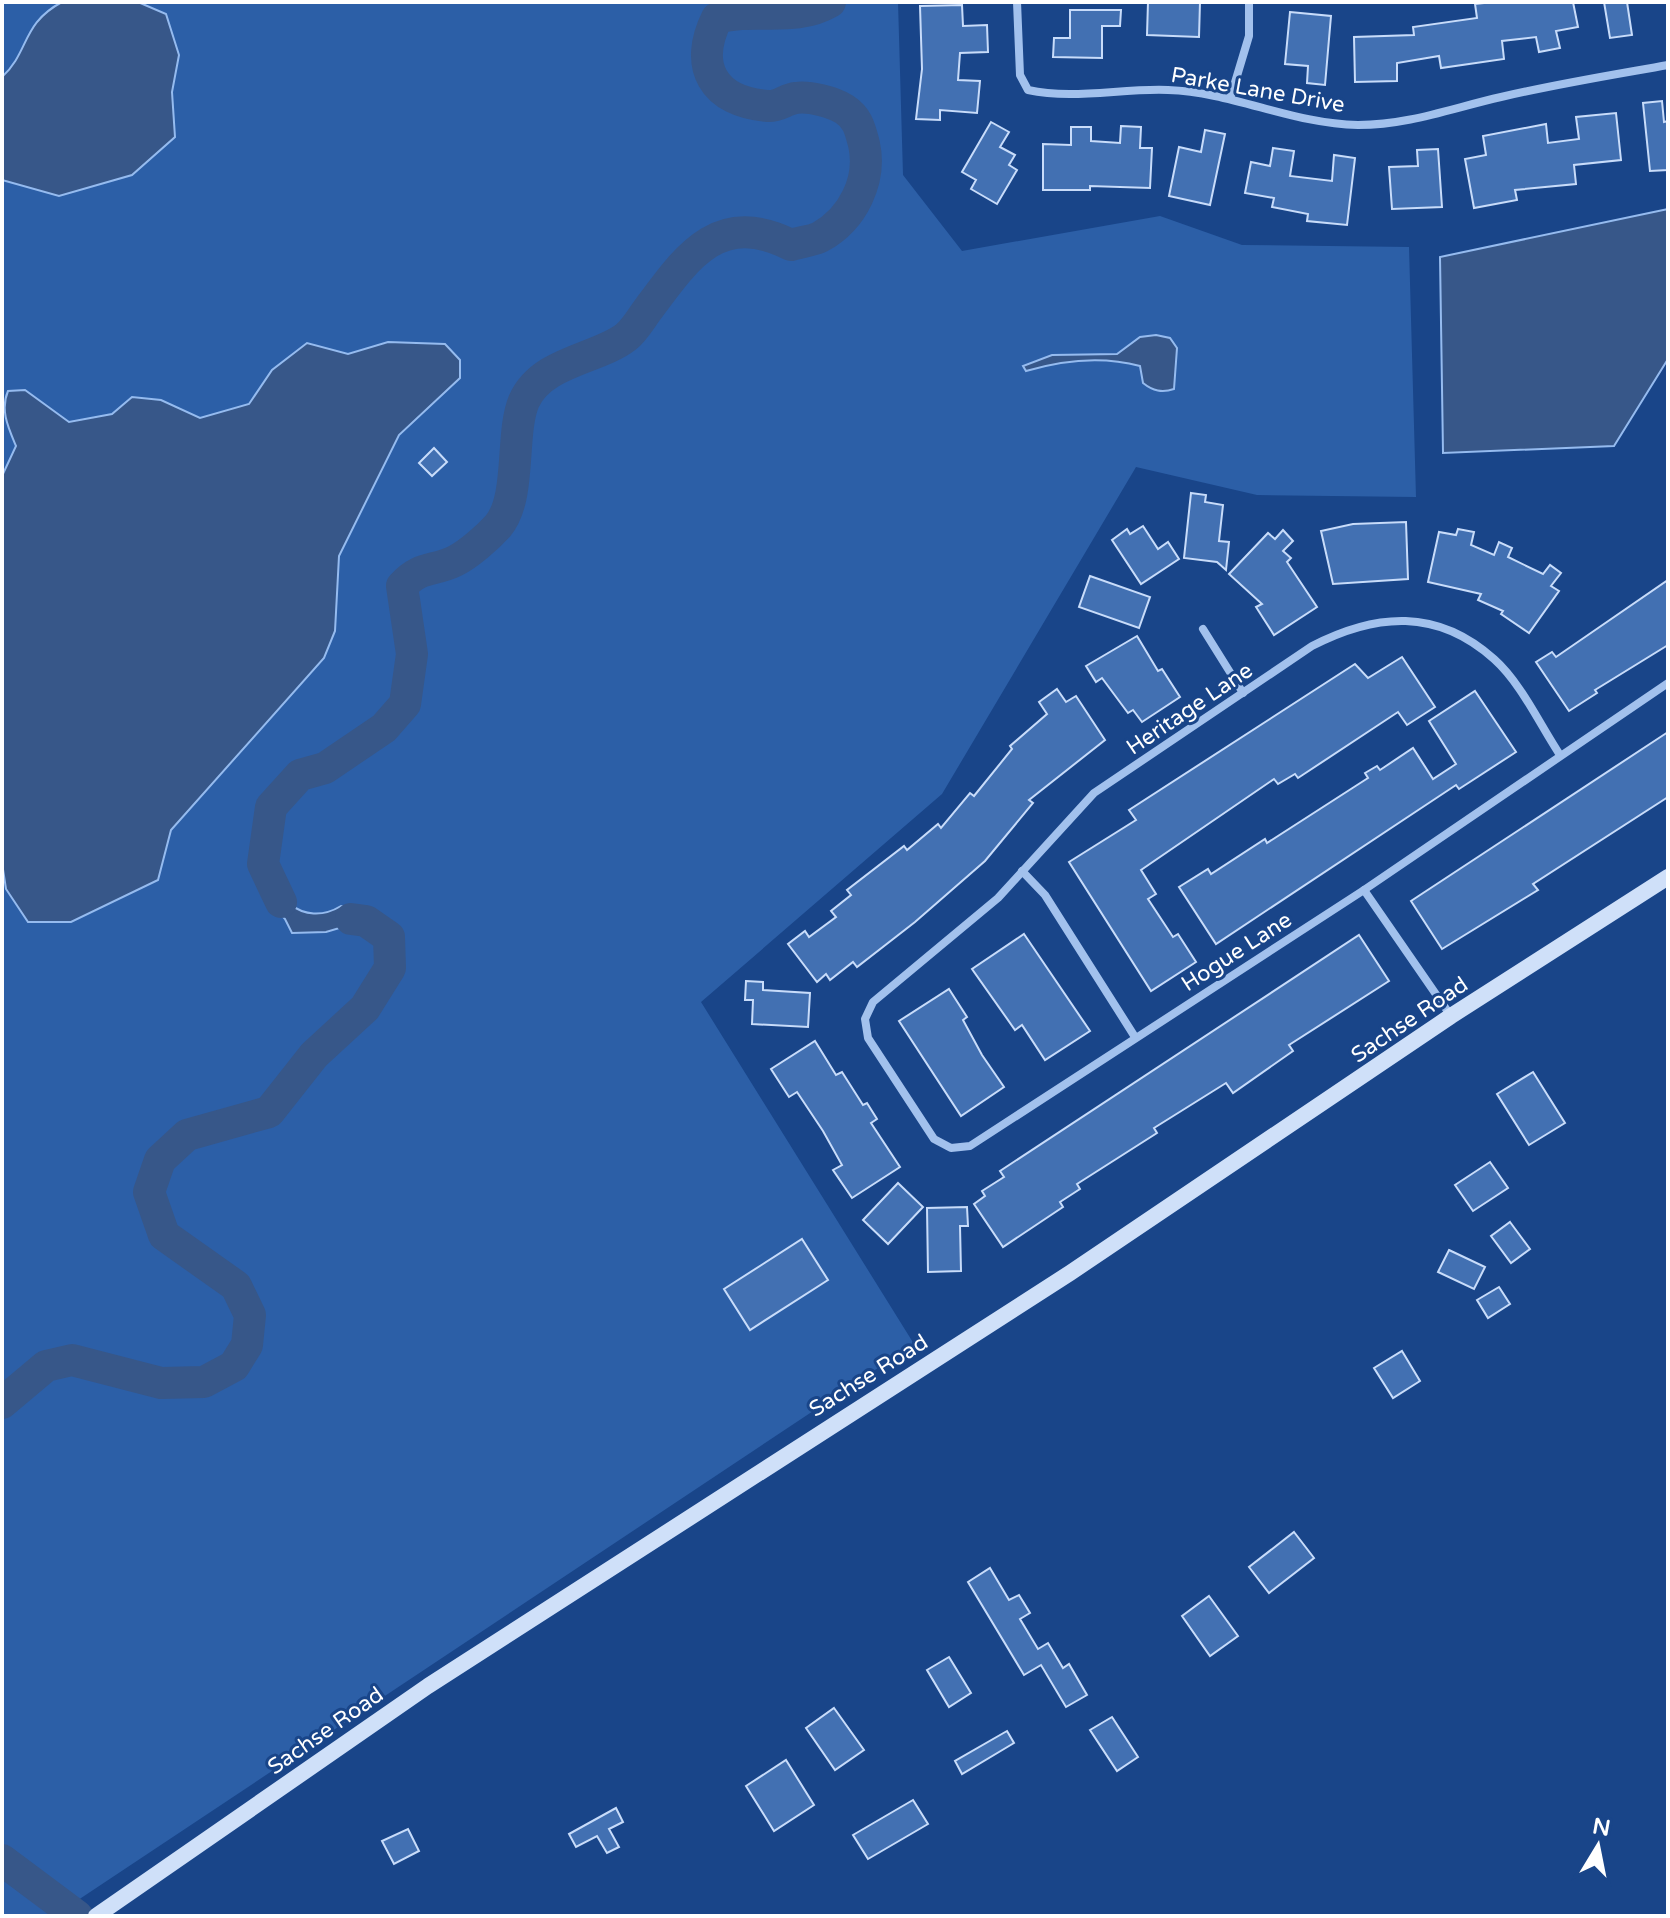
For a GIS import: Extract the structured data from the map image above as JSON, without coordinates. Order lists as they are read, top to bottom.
{
  "streets": {
    "main road": ["Sachse Road"],
    "street": ["Parke Lane Drive", "Heritage Lane", "Hogue Lane"]
  },
  "crossings": [
    ["Heritage Lane", "Hogue Lane"]
  ],
  "north": "top"
}
